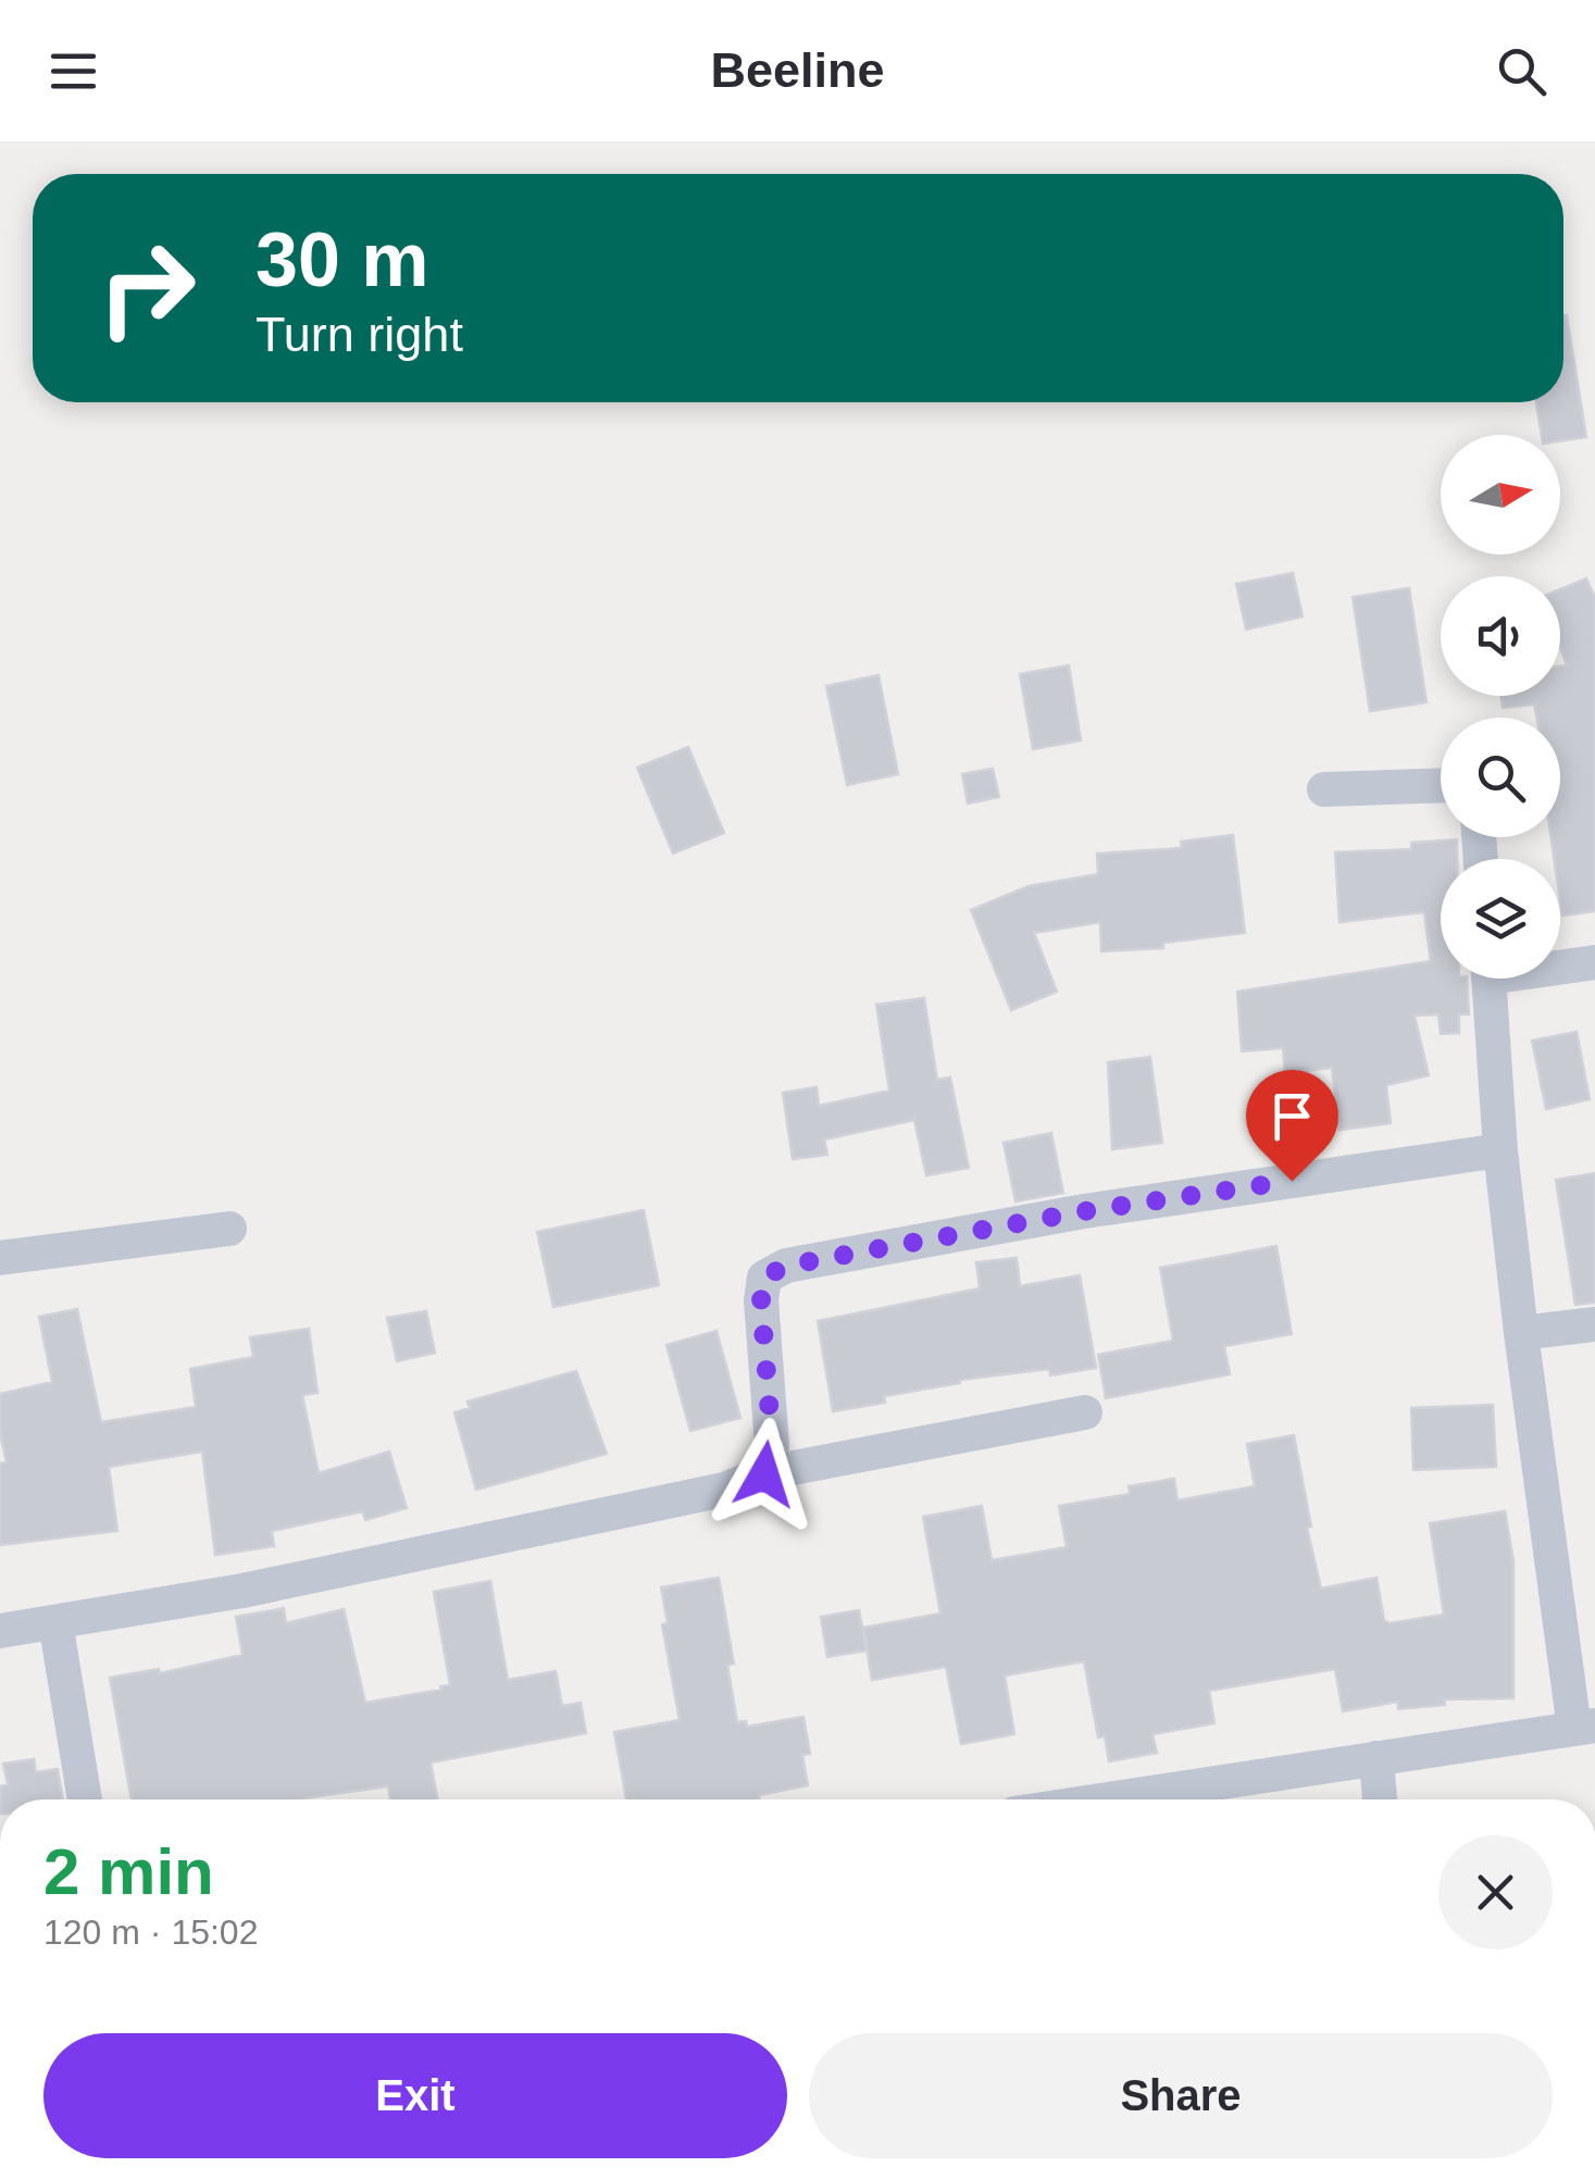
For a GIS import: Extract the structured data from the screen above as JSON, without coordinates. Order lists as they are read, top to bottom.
{
  "north": "right",
  "page": {
    "header": "Beeline",
    "turn": ["30 m", "Turn right"],
    "heading": ["2 min", "120 m · 15:02"],
    "buttons": ["Exit", "Share"]
  }
}
